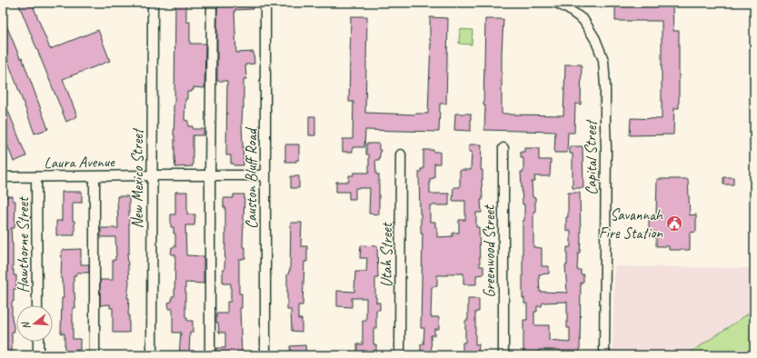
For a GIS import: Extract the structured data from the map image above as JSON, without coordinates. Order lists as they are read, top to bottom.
{
  "streets": {
    "street": [
      "Capital Street",
      "Laura Avenue",
      "New Mexico Street",
      "Causton Bluff Road",
      "Hawthorne Street",
      "Greenwood Street",
      "Utah Street"
    ]
  },
  "crossings": [
    ["Laura Avenue", "New Mexico Street"],
    ["Laura Avenue", "Causton Bluff Road"],
    ["Laura Avenue", "Hawthorne Street"]
  ],
  "places": {
    "public building": ["Savannah Fire Station"]
  },
  "north": "left"
}
